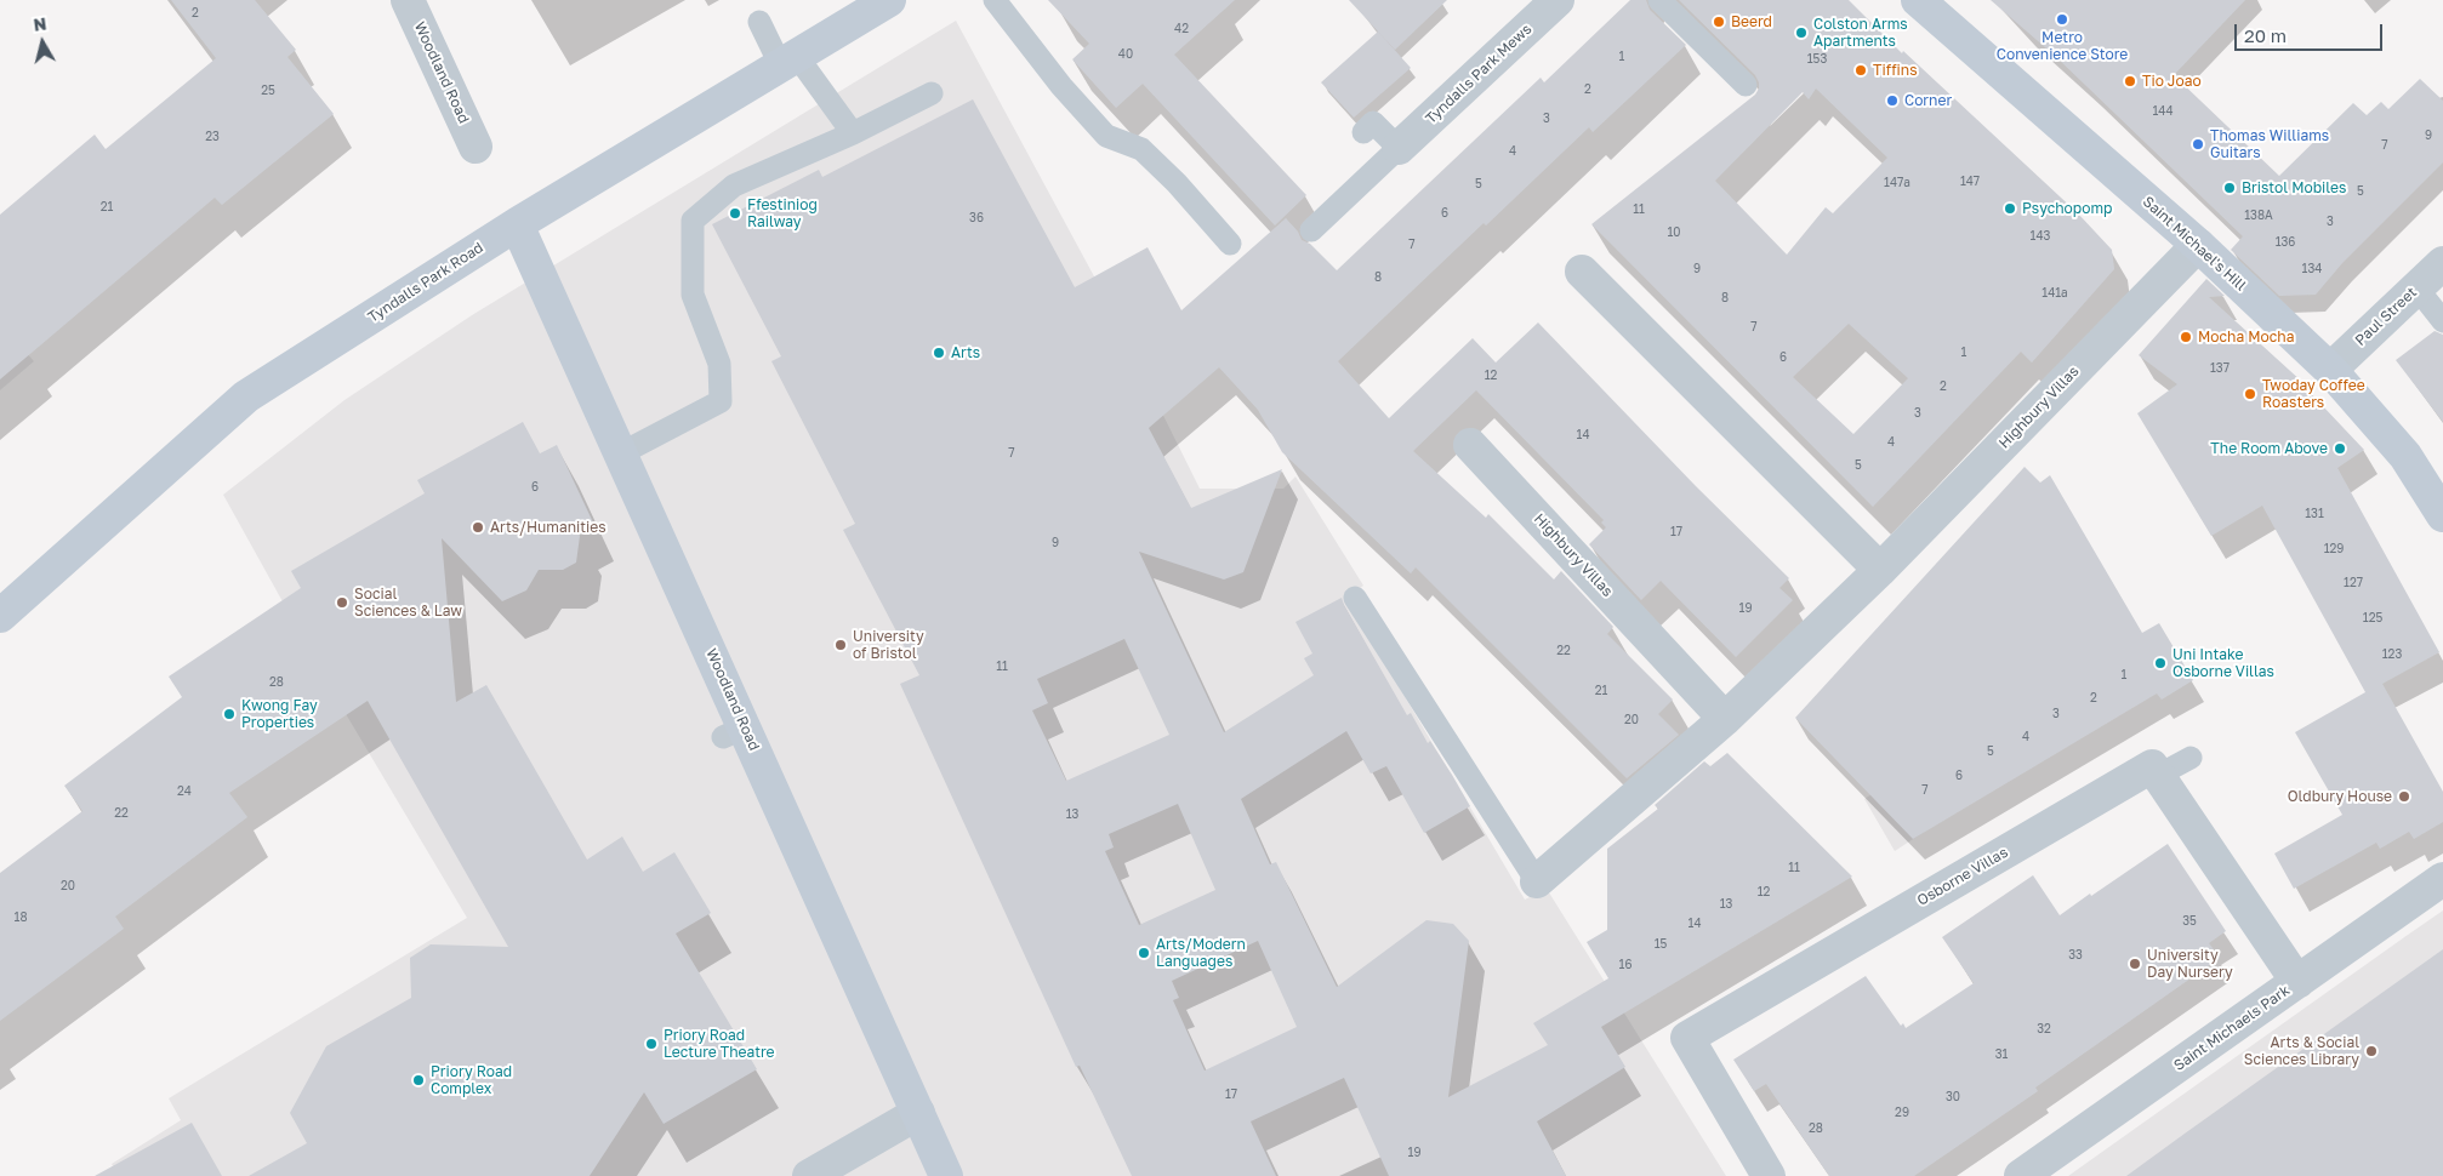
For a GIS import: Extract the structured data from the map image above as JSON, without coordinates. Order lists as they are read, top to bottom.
{
  "streets": {
    "street": [
      "Woodland Road",
      "Tyndalls Park Mews",
      "Saint Michael's Hill",
      "Tyndalls Park Road",
      "Paul Street",
      "Highbury Villas",
      "Osborne Villas",
      "Saint Michaels Park"
    ]
  },
  "crossings": [
    ["Woodland Road", "Tyndalls Park Road"],
    ["Saint Michael's Hill", "Paul Street"],
    ["Saint Michael's Hill", "Highbury Villas"]
  ],
  "places": [
    "Metro Convenience Store",
    "Beerd",
    "Colston Arms Apartments",
    "Tiffins",
    "Tio Joao",
    "Corner",
    "Thomas Williams Guitars",
    "Bristol Mobiles",
    "Psychopomp",
    "Ffestiniog Railway",
    "Mocha Mocha",
    "Arts",
    "Twoday Coffee Roasters",
    "The Room Above",
    "Arts/Humanities",
    "Social Sciences & Law",
    "University of Bristol",
    "Uni Intake Osborne Villas",
    "Kwong Fay Properties",
    "Oldbury House",
    "Arts/Modern Languages",
    "University Day Nursery",
    "Priory Road Lecture Theatre",
    "Arts & Social Sciences Library",
    "Priory Road Complex"
  ],
  "house_numbers": [
    "2",
    "42",
    "40",
    "1",
    "153",
    "2",
    "25",
    "144",
    "3",
    "9",
    "23",
    "7",
    "4",
    "147",
    "147a",
    "5",
    "5",
    "21",
    "11",
    "6",
    "138A",
    "36",
    "3",
    "10",
    "143",
    "136",
    "7",
    "9",
    "134",
    "8",
    "141a",
    "8",
    "7",
    "1",
    "6",
    "137",
    "12",
    "2",
    "3",
    "14",
    "4",
    "7",
    "5",
    "6",
    "131",
    "17",
    "9",
    "129",
    "127",
    "19",
    "125",
    "22",
    "123",
    "11",
    "1",
    "28",
    "21",
    "2",
    "3",
    "20",
    "4",
    "5",
    "6",
    "7",
    "24",
    "22",
    "13",
    "11",
    "20",
    "12",
    "13",
    "18",
    "35",
    "14",
    "15",
    "33",
    "16",
    "32",
    "31",
    "17",
    "30",
    "29",
    "28",
    "19"
  ],
  "scale_bar": "20 m",
  "north": "top"
}
